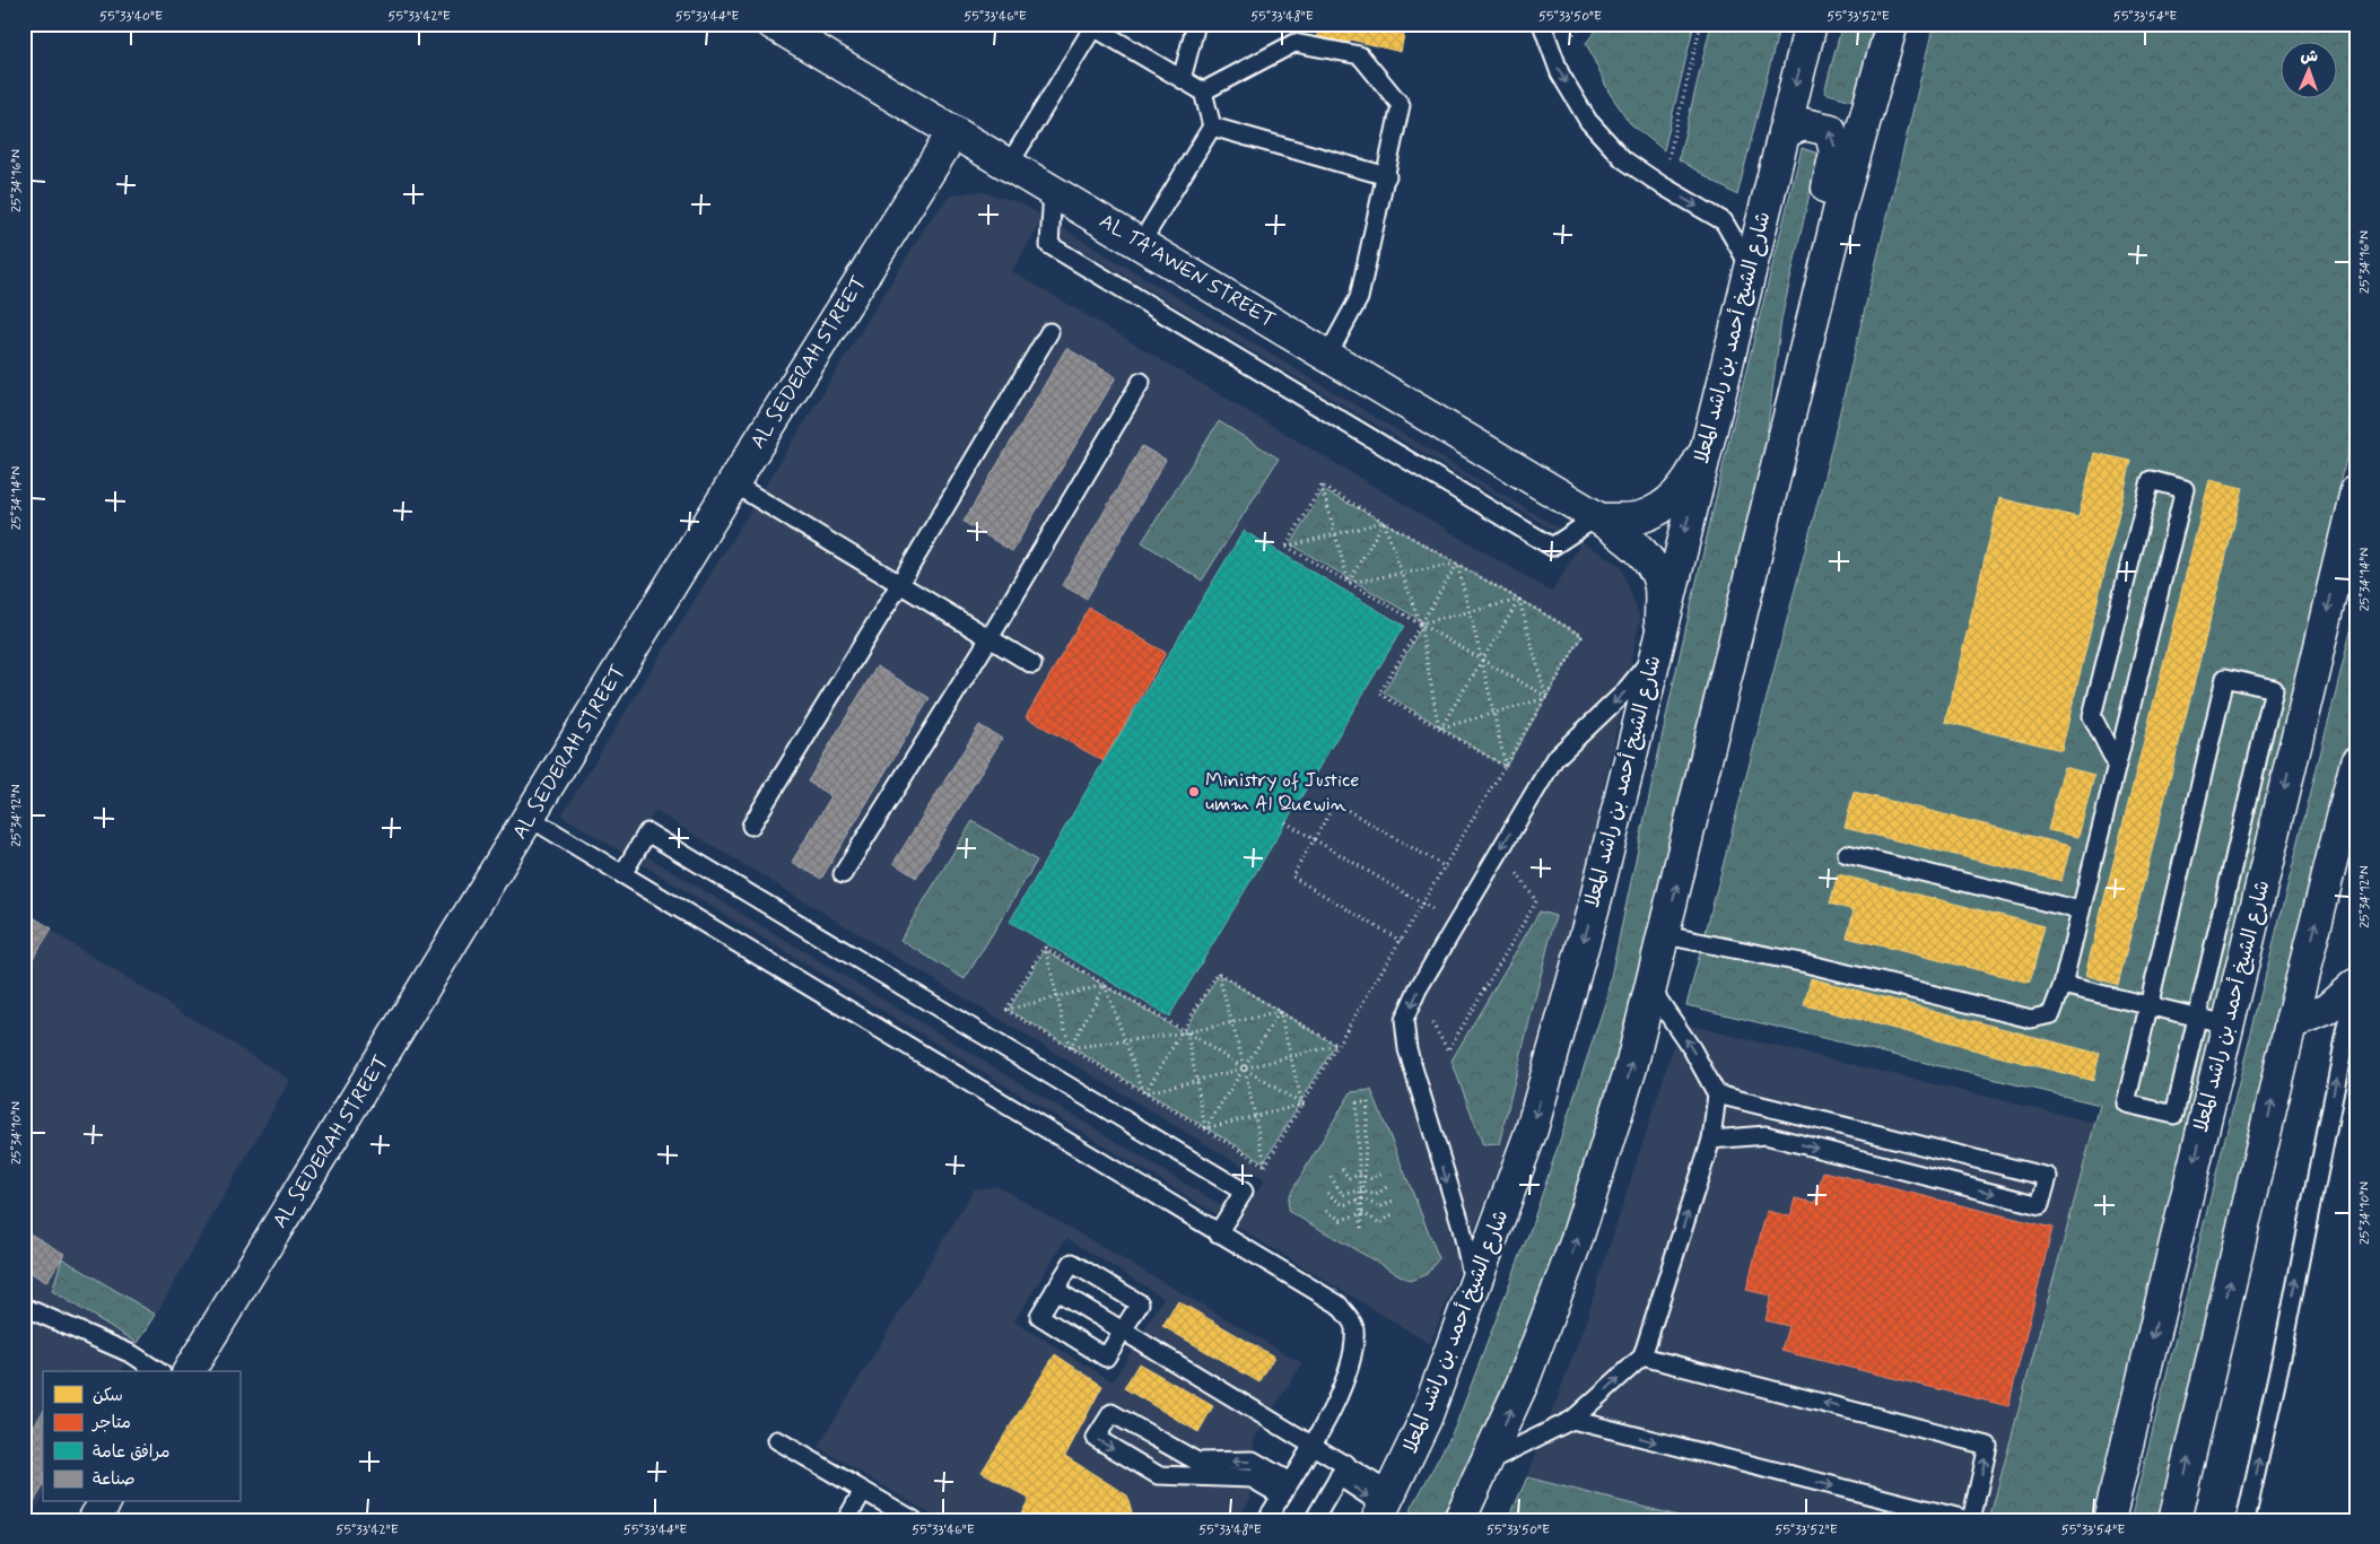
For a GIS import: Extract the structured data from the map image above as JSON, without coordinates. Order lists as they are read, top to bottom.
{
  "streets": {
    "street": ["AL TA'AWEN STREET", "شارع الشيخ أحمد بن راشد المعلا", "AL SEDERAH STREET"]
  },
  "crossings": [
    ["AL TA'AWEN STREET", "شارع الشيخ أحمد بن راشد المعلا"],
    ["AL TA'AWEN STREET", "AL SEDERAH STREET"]
  ],
  "places": ["Ministry of Justice umm Al Quewin"],
  "legend": [
    "سكن",
    "متاجر",
    "مرافق عامة",
    "صناعة"
  ],
  "north": "top",
  "coordinates": [
    "55°33'40\"E",
    "55°33'42\"E",
    "55°33'44\"E",
    "55°33'46\"E",
    "55°33'48\"E",
    "55°33'50\"E",
    "55°33'52\"E",
    "55°33'54\"E",
    "25°34'16\"N",
    "25°34'14\"N",
    "25°34'12\"N",
    "25°34'10\"N"
  ]
}
